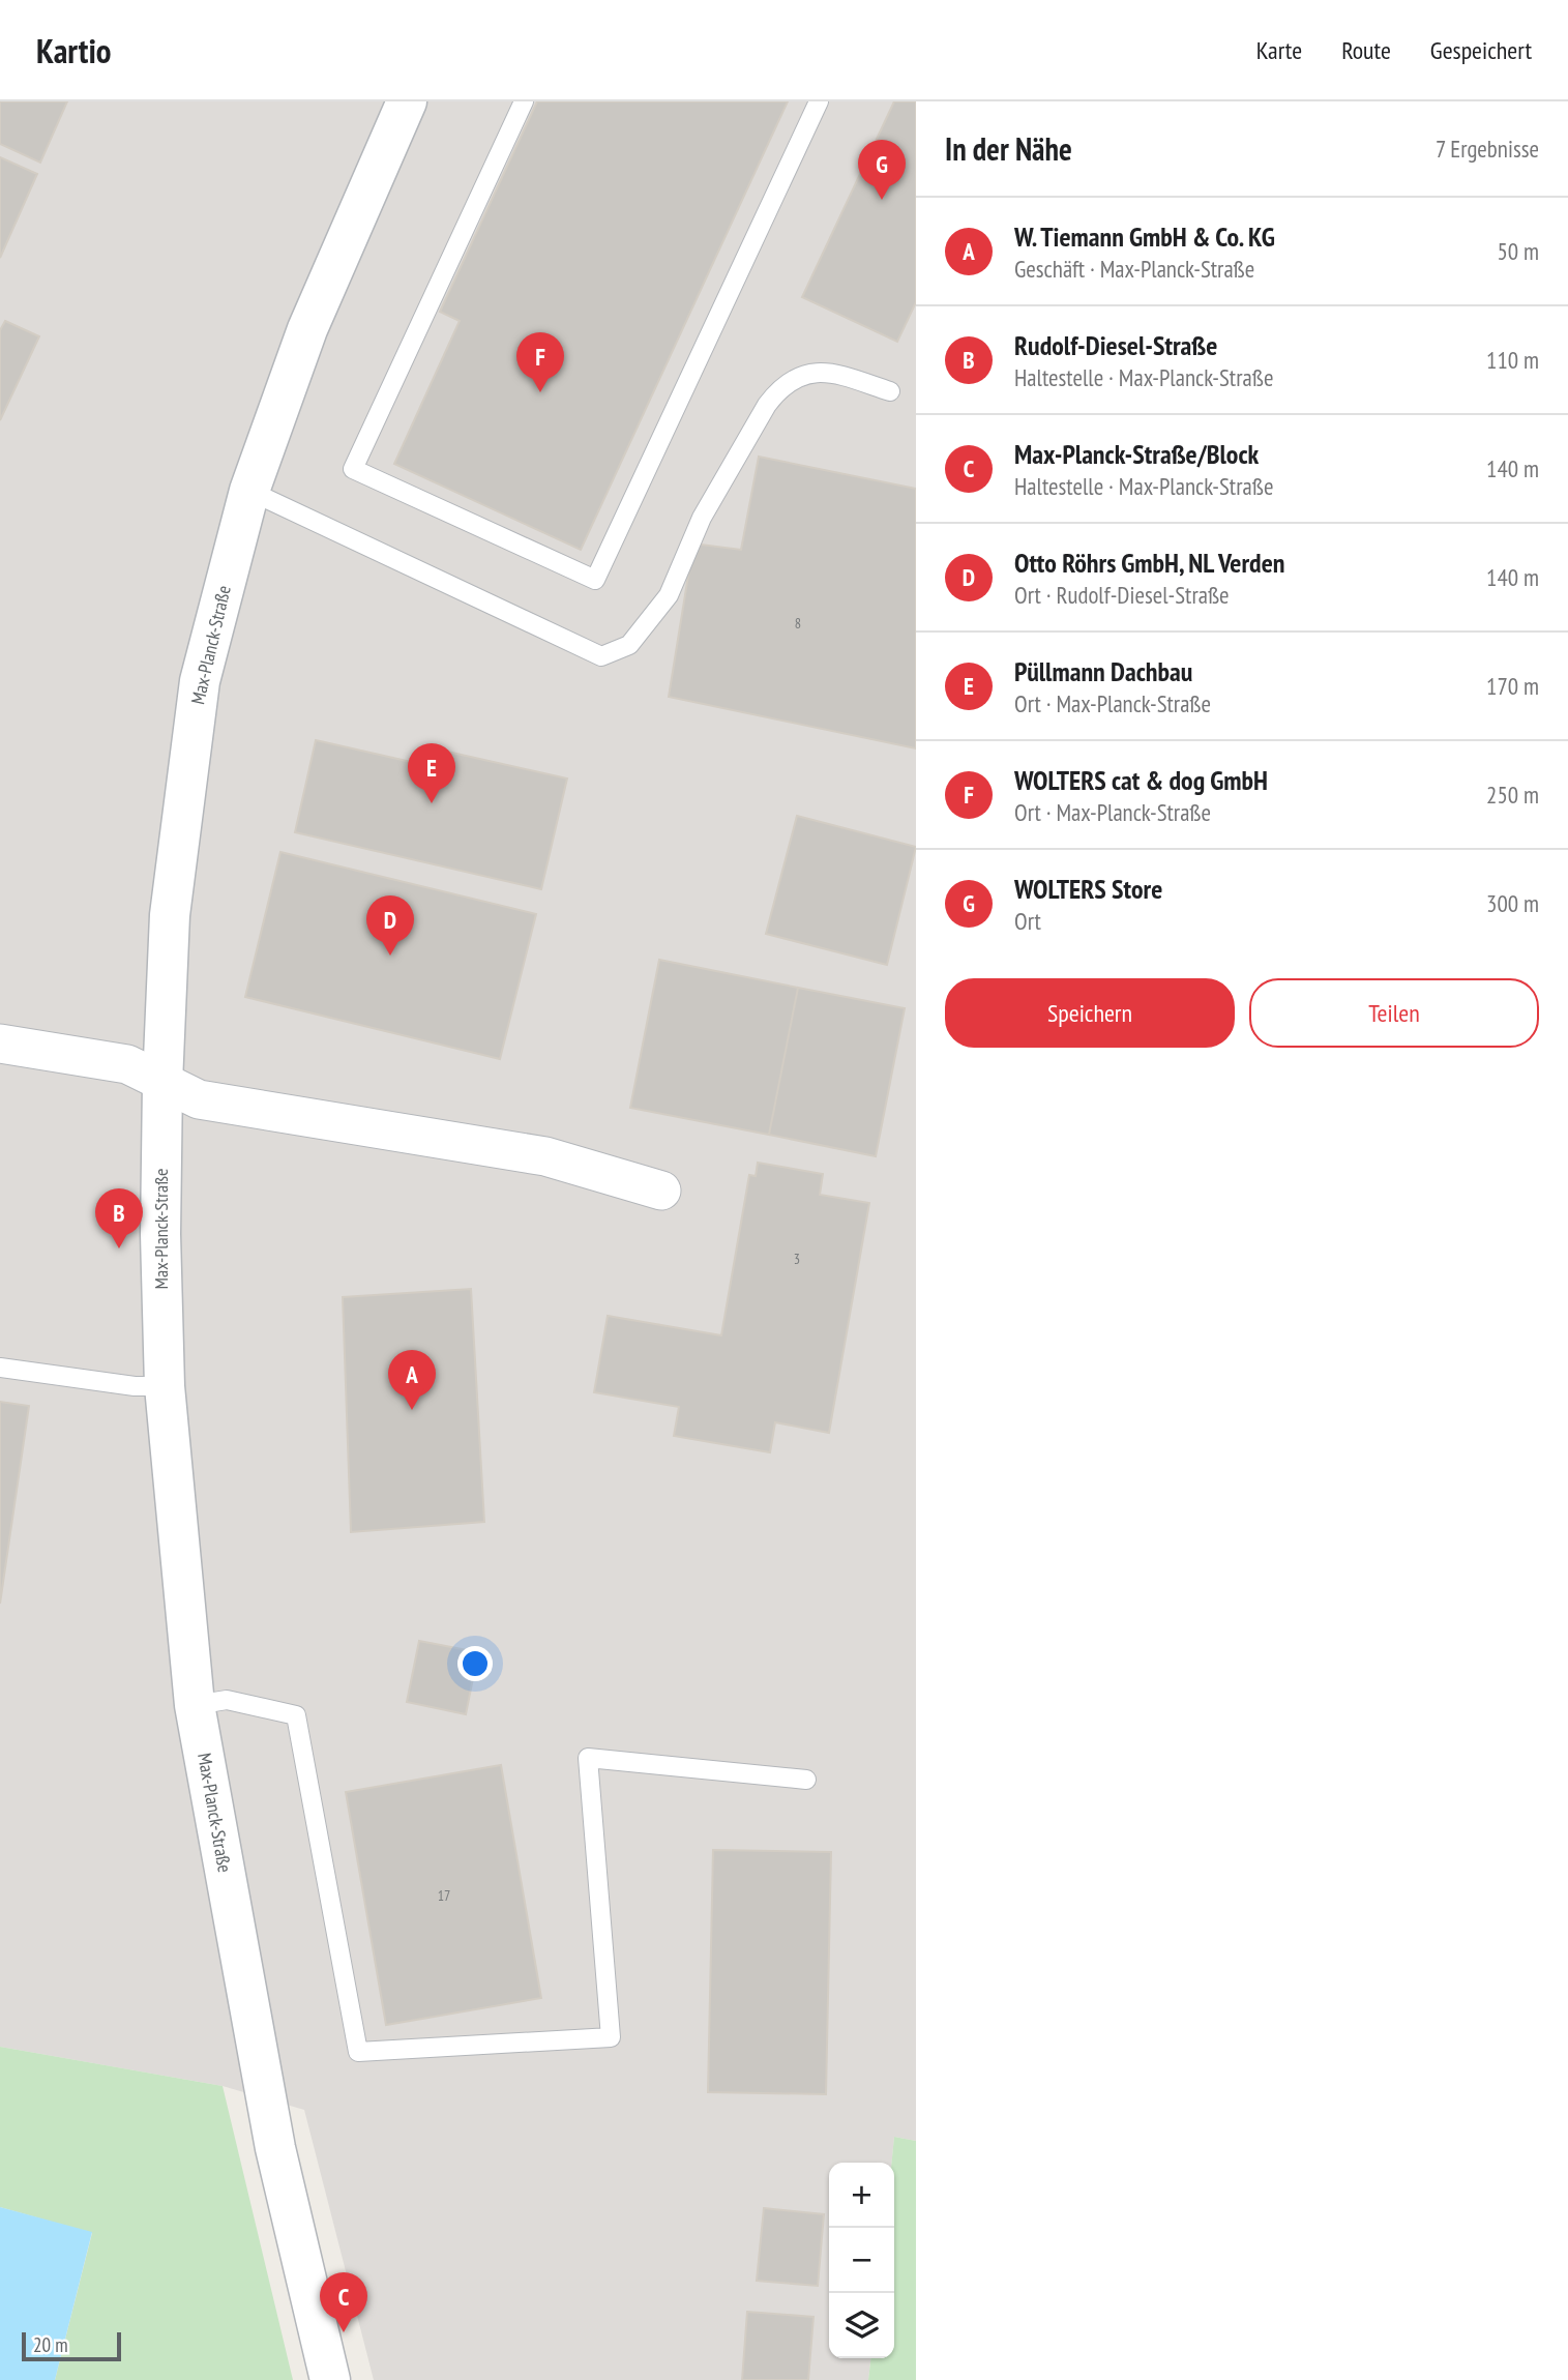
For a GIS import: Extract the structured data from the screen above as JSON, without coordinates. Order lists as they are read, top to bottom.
{
  "streets": {
    "street": ["Max-Planck-Straße"]
  },
  "house_numbers": ["8", "3", "17"],
  "scale_bar": "20 m",
  "page": {
    "header": "Kartio",
    "nav": ["Karte", "Route", "Gespeichert"],
    "heading": ["In der Nähe", "7 Ergebnisse"],
    "pins": [
      "G",
      "F",
      "E",
      "D",
      "B",
      "A",
      "C"
    ],
    "list": [
      {
        "mark": "A",
        "name": "W. Tiemann GmbH & Co. KG",
        "note": "Geschäft · Max-Planck-Straße",
        "value": "50 m"
      },
      {
        "mark": "B",
        "name": "Rudolf-Diesel-Straße",
        "note": "Haltestelle · Max-Planck-Straße",
        "value": "110 m"
      },
      {
        "mark": "C",
        "name": "Max-Planck-Straße/Block",
        "note": "Haltestelle · Max-Planck-Straße",
        "value": "140 m"
      },
      {
        "mark": "D",
        "name": "Otto Röhrs GmbH, NL Verden",
        "note": "Ort · Rudolf-Diesel-Straße",
        "value": "140 m"
      },
      {
        "mark": "E",
        "name": "Püllmann Dachbau",
        "note": "Ort · Max-Planck-Straße",
        "value": "170 m"
      },
      {
        "mark": "F",
        "name": "WOLTERS cat & dog GmbH",
        "note": "Ort · Max-Planck-Straße",
        "value": "250 m"
      },
      {
        "mark": "G",
        "name": "WOLTERS Store",
        "note": "Ort",
        "value": "300 m"
      }
    ],
    "buttons": ["Speichern", "Teilen"],
    "map_buttons": ["+", "−"],
    "scale": "20 m"
  }
}
